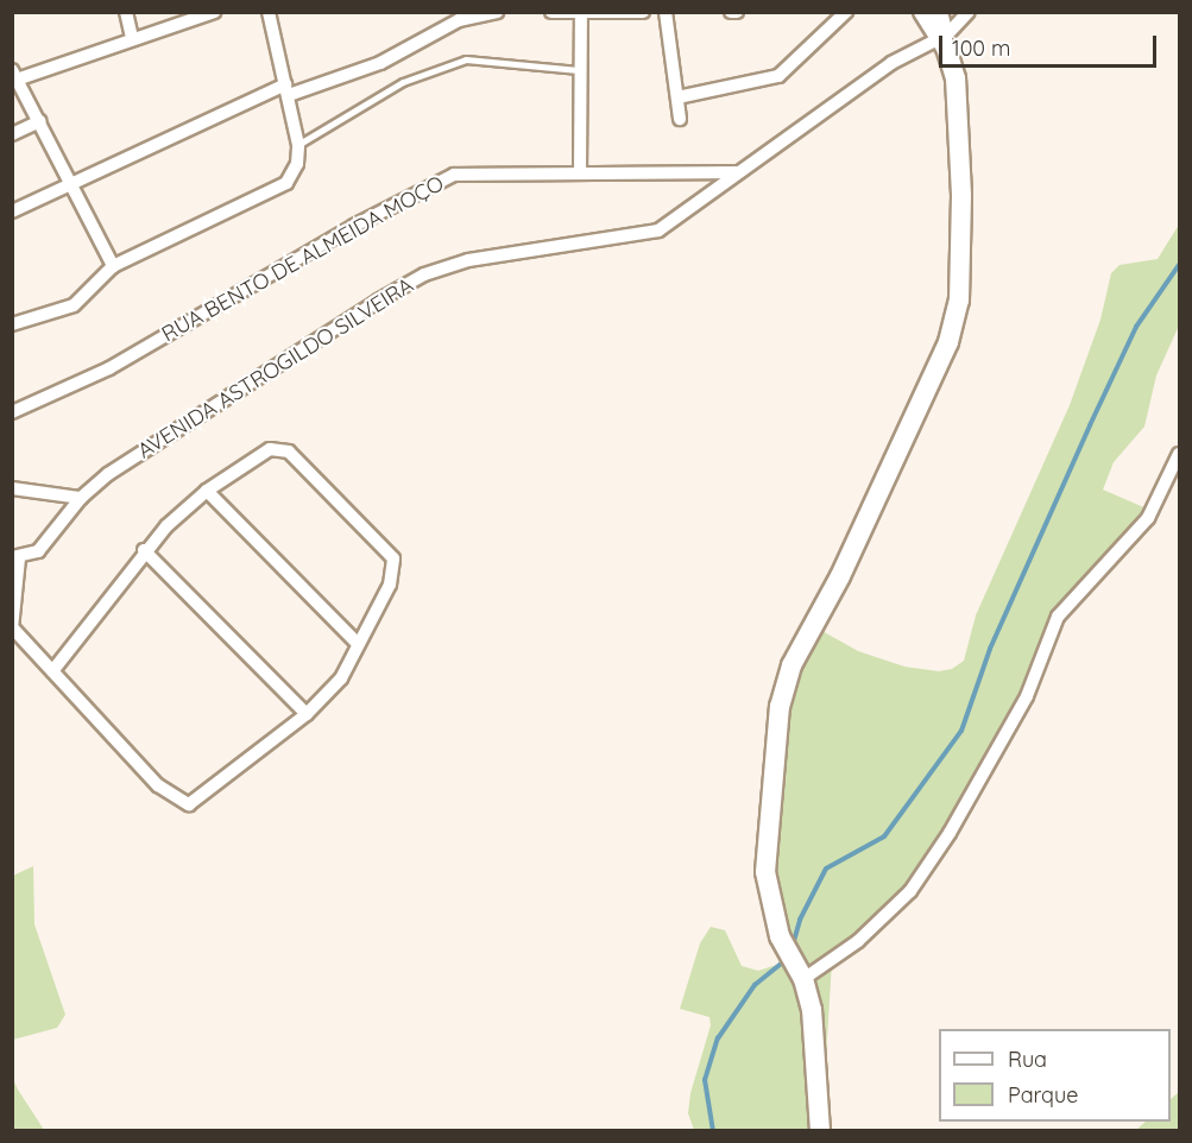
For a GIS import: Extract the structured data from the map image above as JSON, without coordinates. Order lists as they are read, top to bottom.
{
  "streets": {
    "street": ["RUA BENTO DE ALMEIDA MOÇO", "AVENIDA ASTROGILDO SILVEIRA"]
  },
  "crossings": [
    ["RUA BENTO DE ALMEIDA MOÇO", "AVENIDA ASTROGILDO SILVEIRA"]
  ],
  "legend": ["Rua", "Parque"],
  "scale_bar": "100 m"
}
